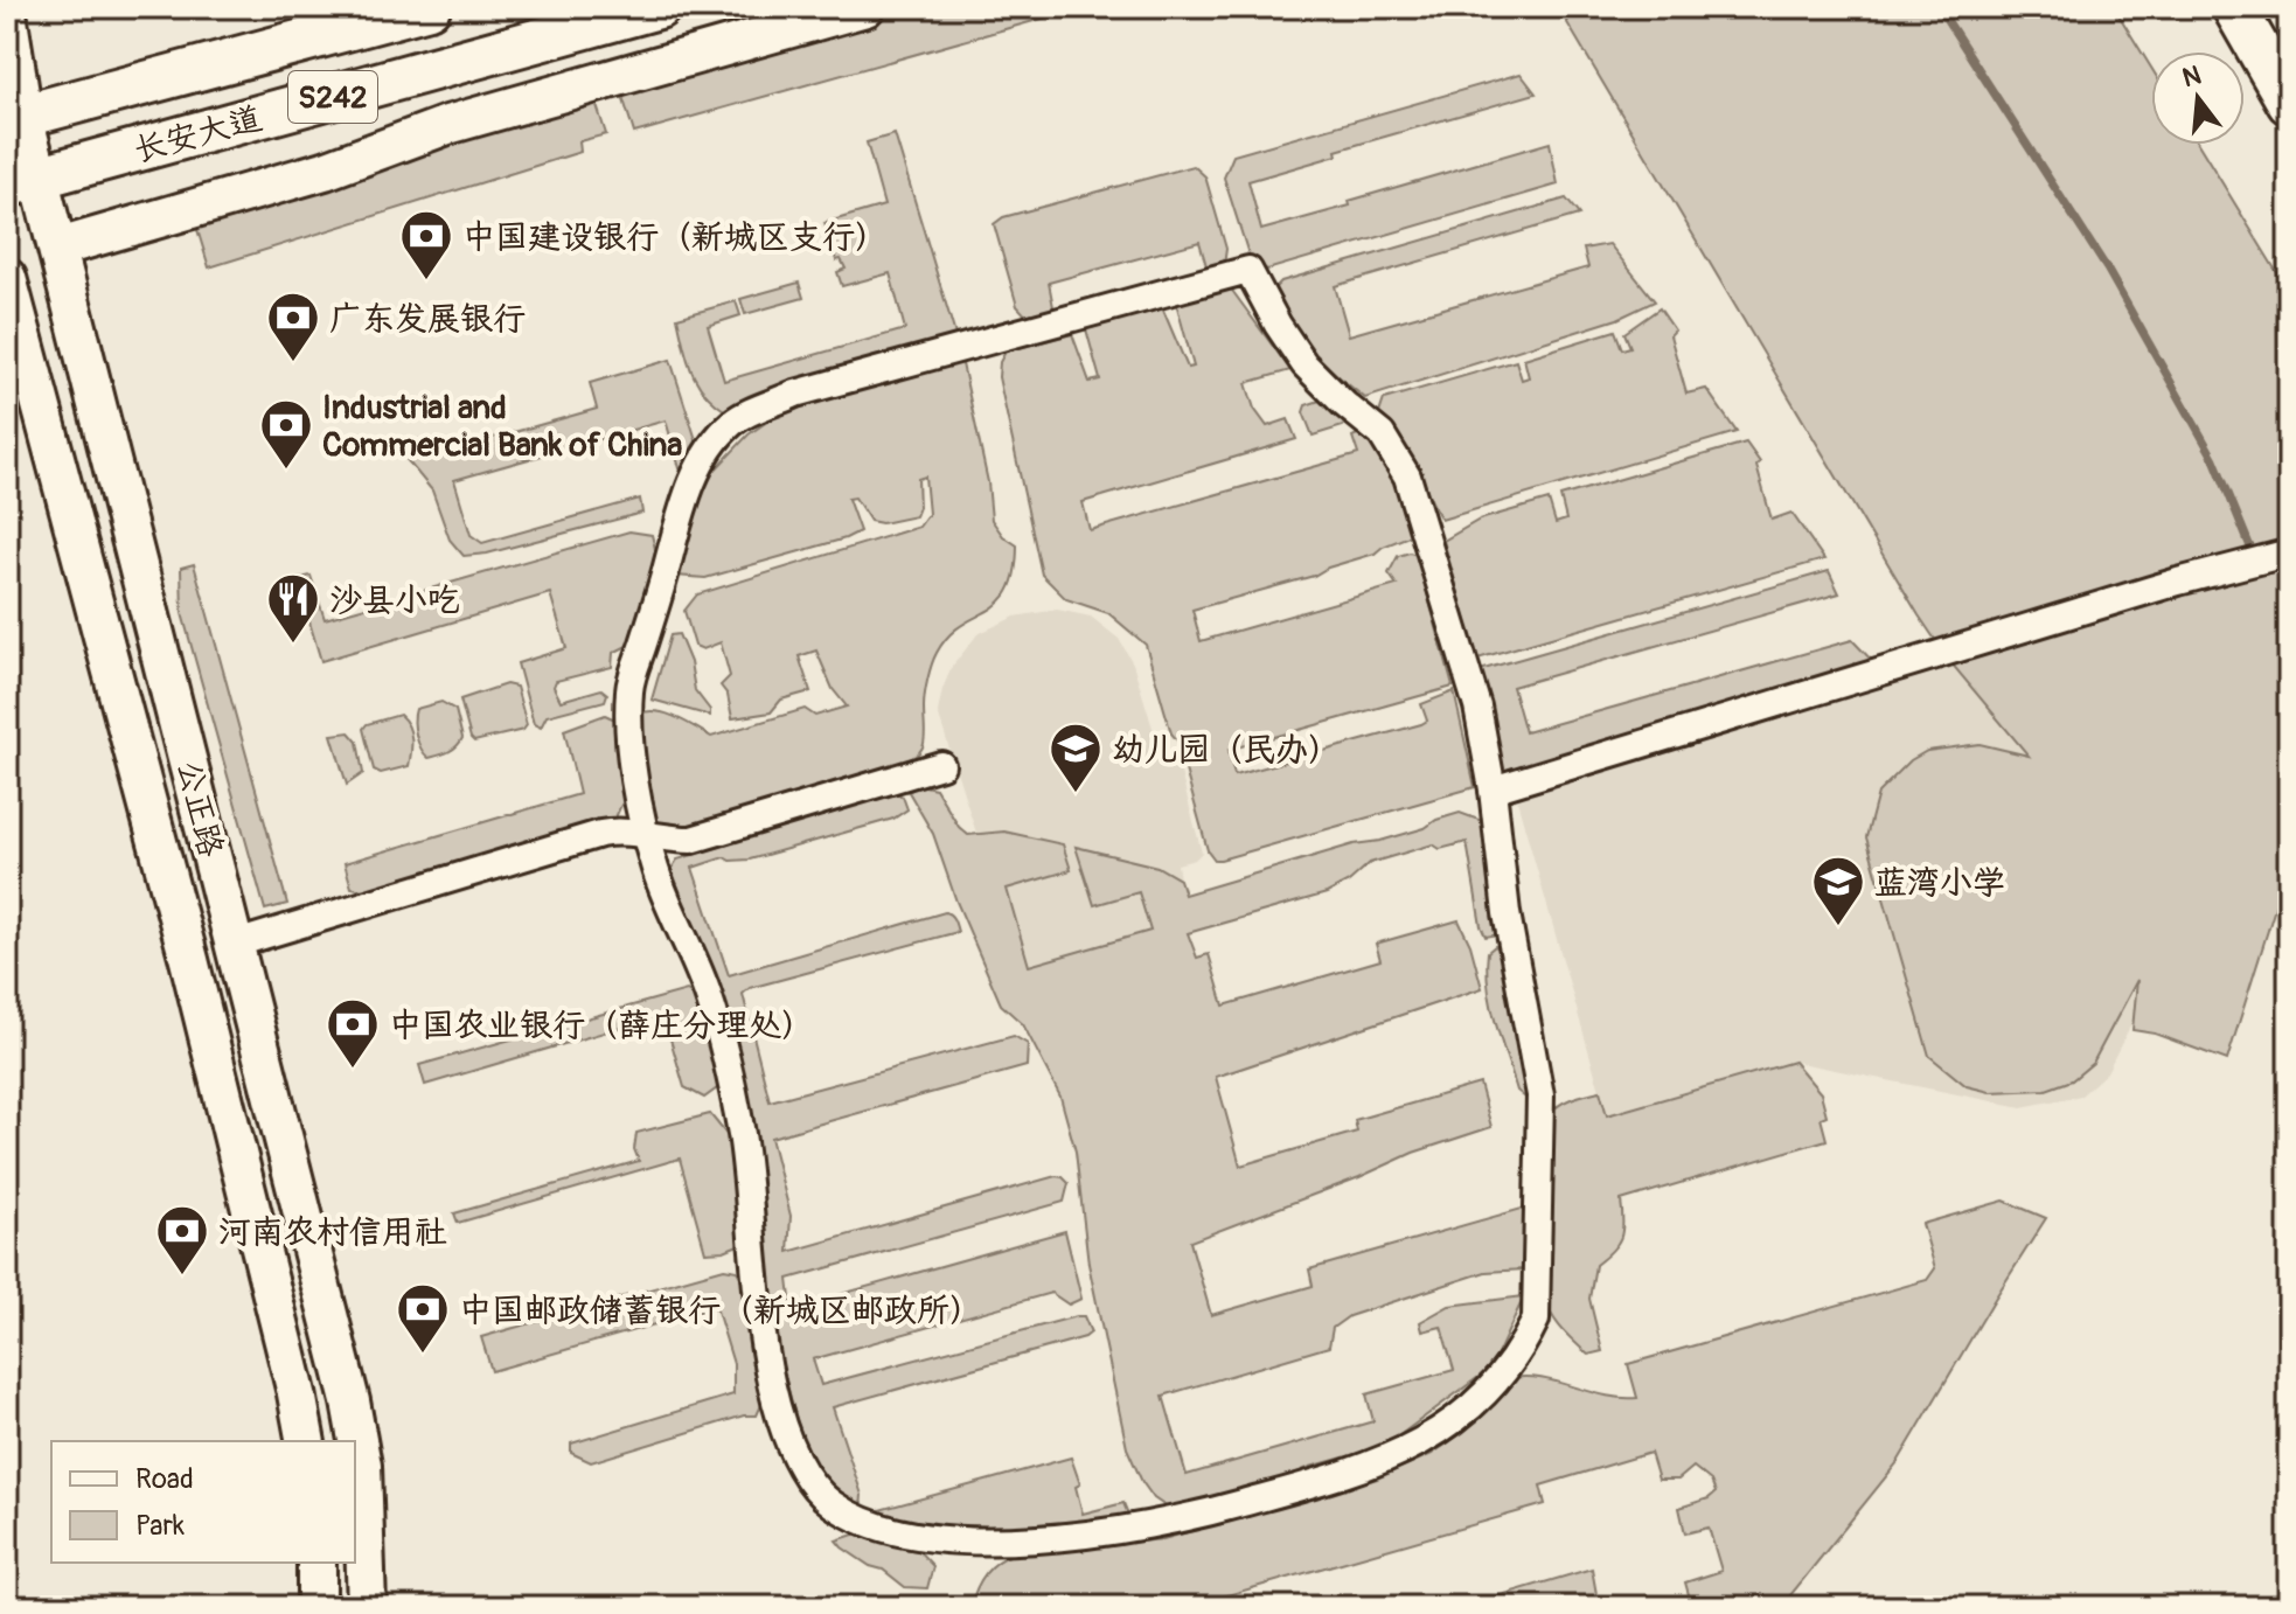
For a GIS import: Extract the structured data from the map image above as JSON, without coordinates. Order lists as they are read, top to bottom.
{
  "streets": {
    "main road": ["S242", "长安大道", "公正路"]
  },
  "crossings": [
    ["长安大道", "公正路"]
  ],
  "places": {
    "bank": [
      "中国建设银行（新城区支行）",
      "广东发展银行",
      "Industrial and Commercial Bank of China",
      "中国农业银行（薛庄分理处）",
      "河南农村信用社",
      "中国邮政储蓄银行（新城区邮政所）"
    ],
    "restaurant": ["沙县小吃"],
    "school or university": ["幼儿园（民办）", "蓝湾小学"]
  },
  "legend": ["Road", "Park"],
  "north": "top"
}
